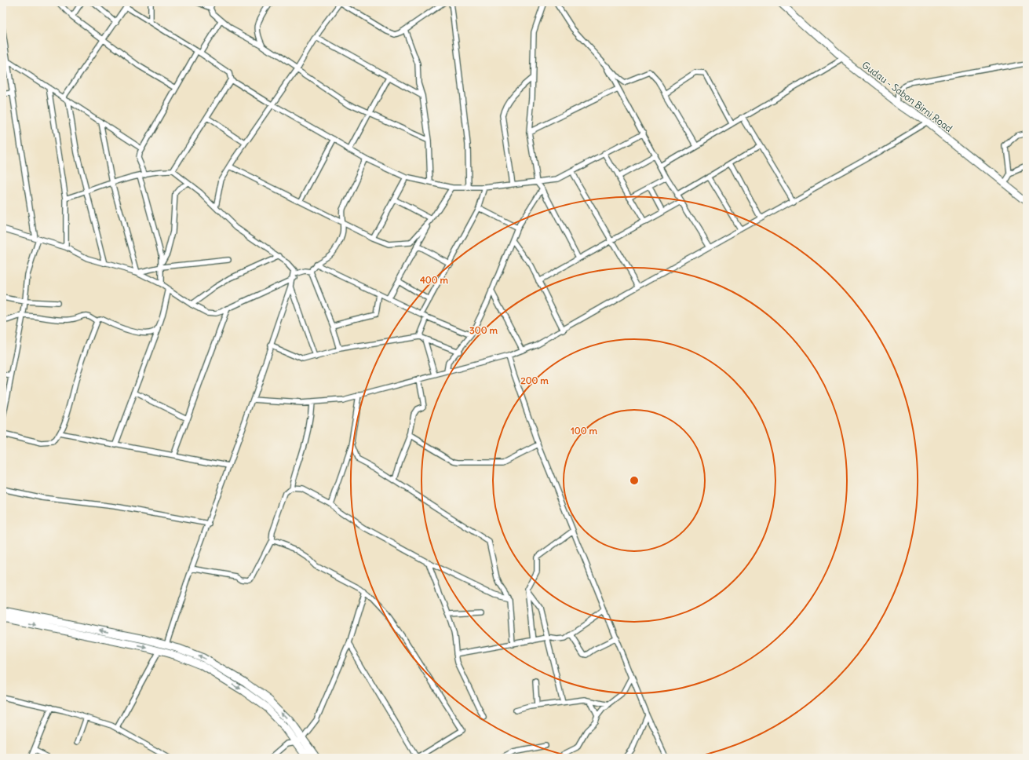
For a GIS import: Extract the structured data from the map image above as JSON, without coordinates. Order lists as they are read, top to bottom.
{
  "streets": {
    "main road": ["Gudau - Sabon Birni Road"]
  },
  "rings": [
    "400 m",
    "300 m",
    "200 m",
    "100 m"
  ]
}
